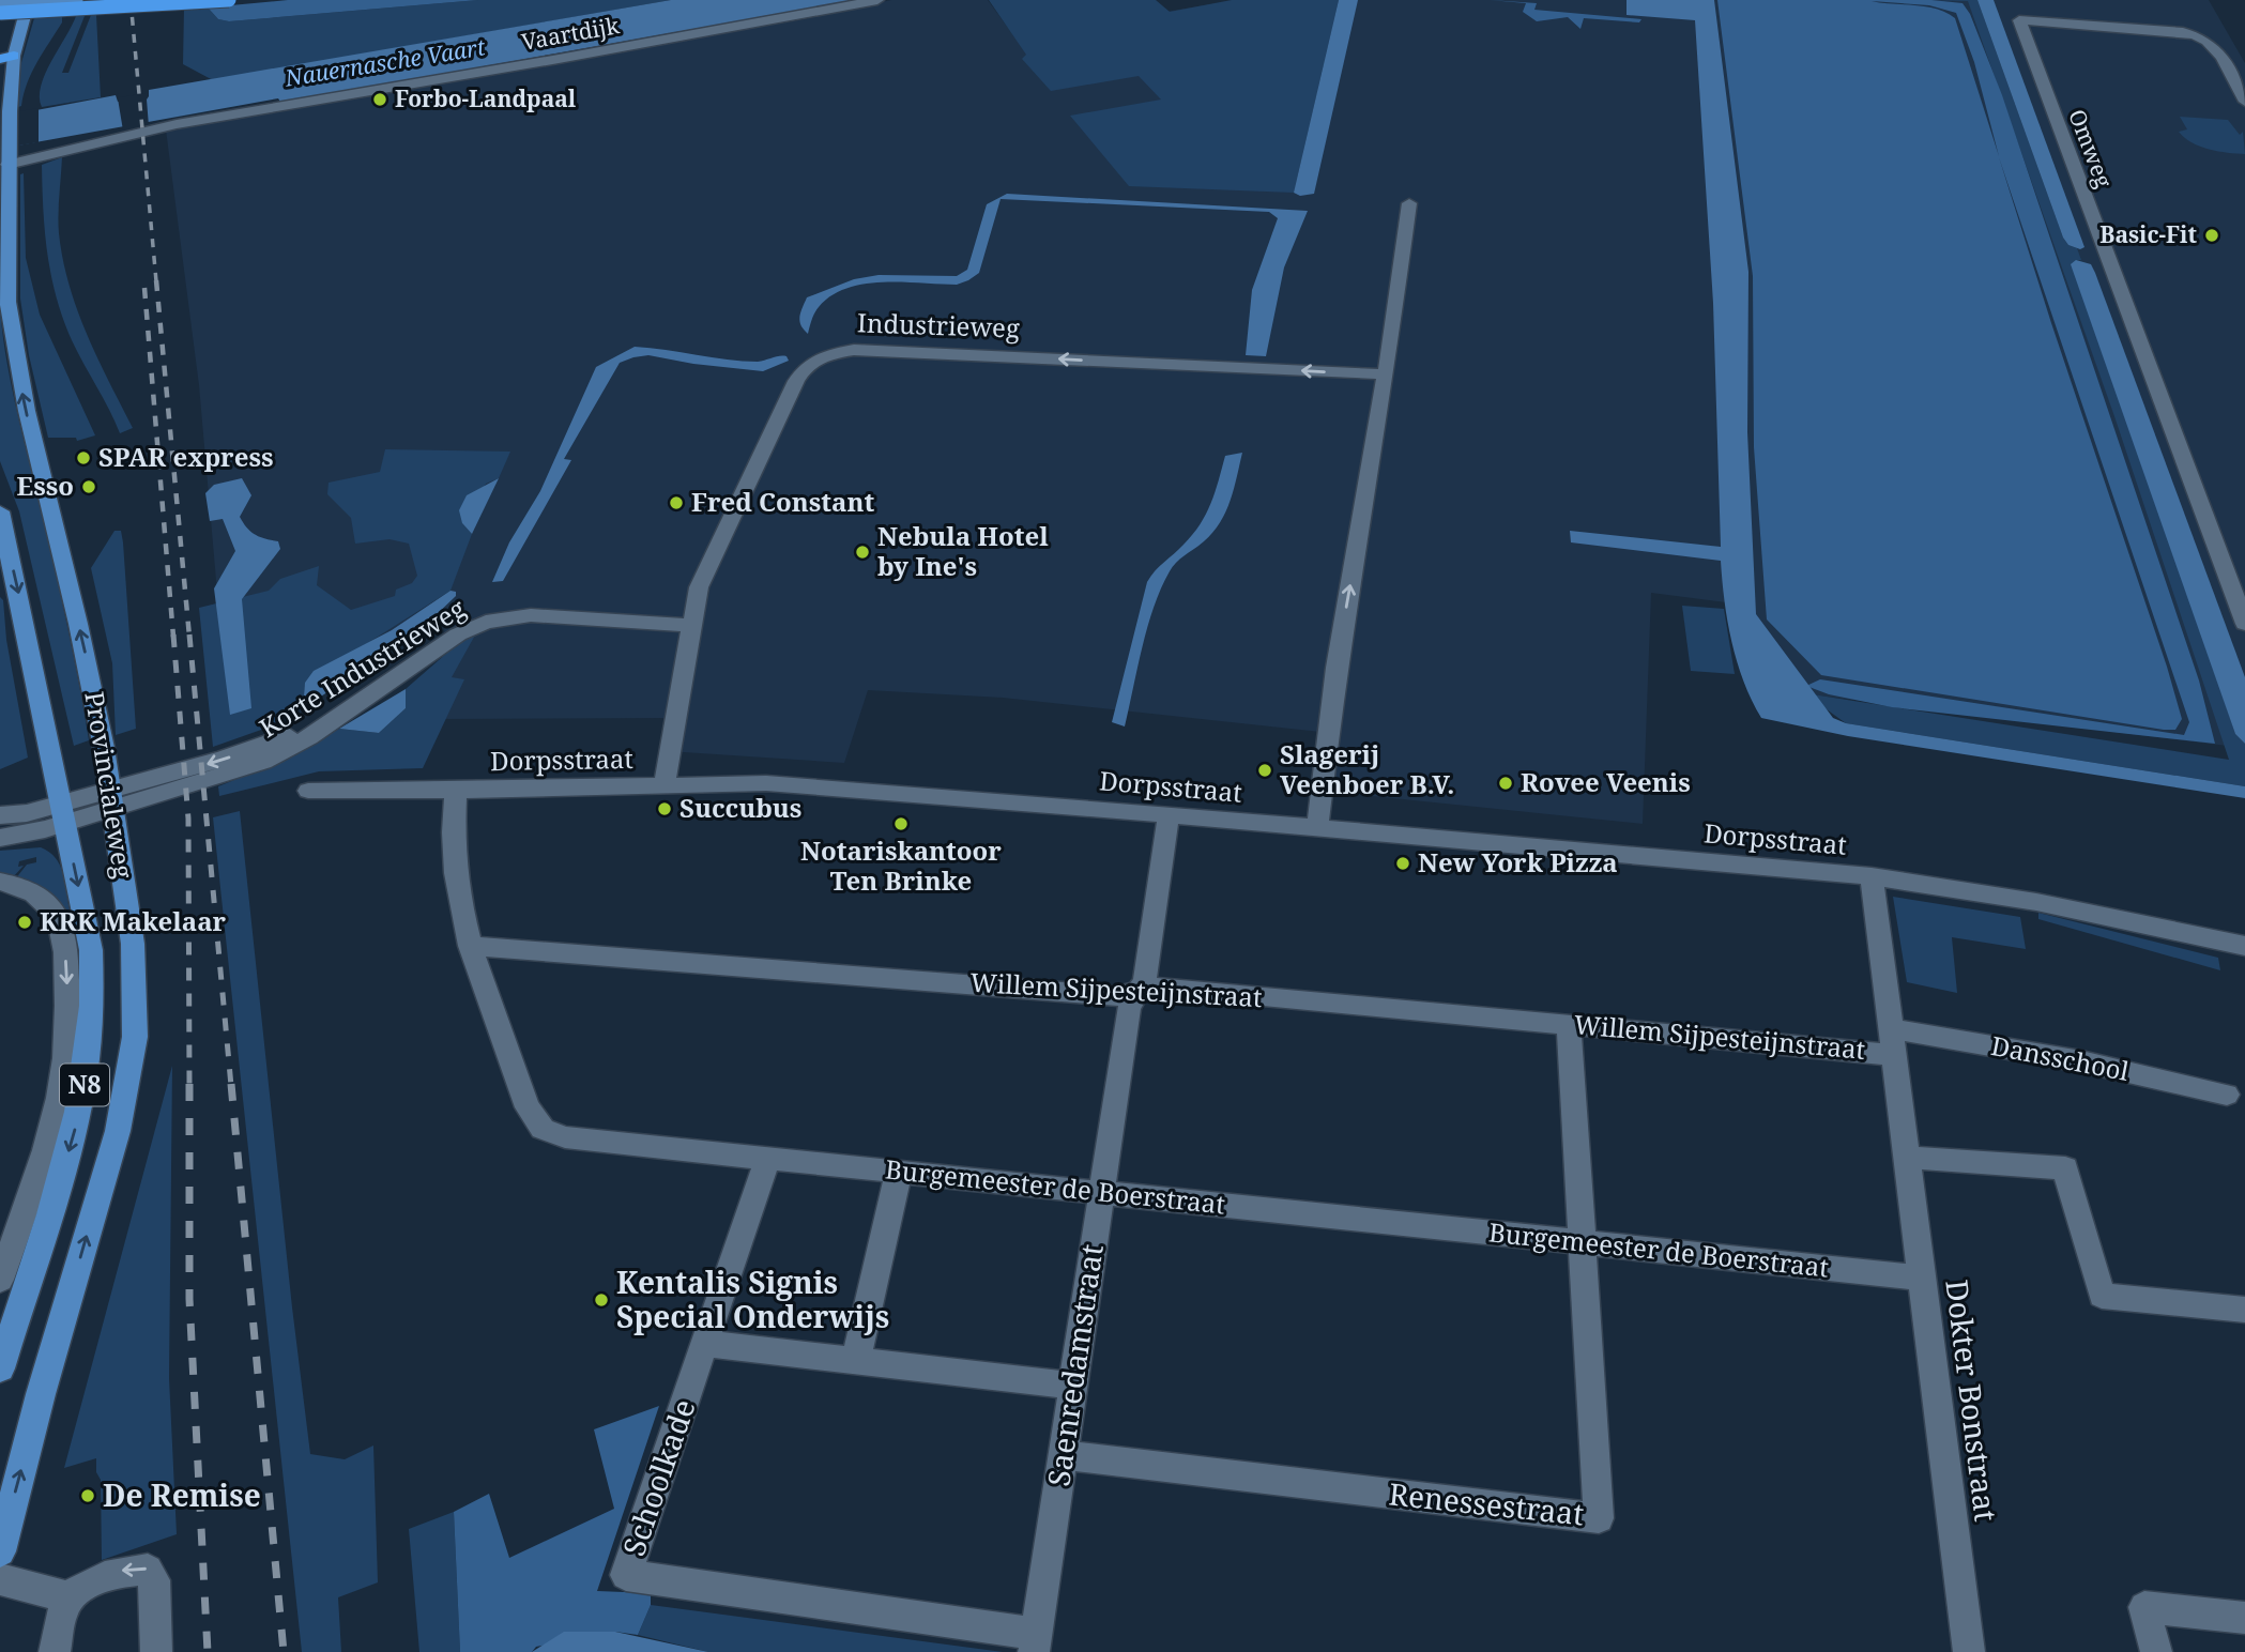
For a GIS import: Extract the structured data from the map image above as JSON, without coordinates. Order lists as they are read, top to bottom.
{
  "streets": {
    "main road": ["Provincialeweg", "N8"],
    "street": [
      "Vaartdijk",
      "Omweg",
      "Industrieweg",
      "Korte Industrieweg",
      "Dorpsstraat",
      "Willem Sijpesteijnstraat",
      "Dansschool",
      "Burgemeester de Boerstraat",
      "Saenredamstraat",
      "Dokter Bonstraat",
      "Schoolkade",
      "Renessestraat"
    ]
  },
  "crossings": [
    ["Vaartdijk", "Provincialeweg"],
    ["Industrieweg", "Korte Industrieweg"],
    ["Industrieweg", "Dorpsstraat"],
    ["Korte Industrieweg", "Provincialeweg"],
    ["Dorpsstraat", "Burgemeester de Boerstraat"],
    ["Dorpsstraat", "Saenredamstraat"],
    ["Dorpsstraat", "Dokter Bonstraat"],
    ["Willem Sijpesteijnstraat", "Dansschool"],
    ["Willem Sijpesteijnstraat", "Burgemeester de Boerstraat"],
    ["Willem Sijpesteijnstraat", "Saenredamstraat"],
    ["Willem Sijpesteijnstraat", "Dokter Bonstraat"],
    ["Willem Sijpesteijnstraat", "Renessestraat"],
    ["Dansschool", "Dokter Bonstraat"],
    ["Burgemeester de Boerstraat", "Saenredamstraat"],
    ["Burgemeester de Boerstraat", "Dokter Bonstraat"],
    ["Burgemeester de Boerstraat", "Schoolkade"],
    ["Burgemeester de Boerstraat", "Renessestraat"],
    ["Saenredamstraat", "Schoolkade"],
    ["Saenredamstraat", "Renessestraat"]
  ],
  "one_way": ["Industrieweg"],
  "water": ["Nauernasche Vaart"],
  "places": [
    "Forbo-Landpaal",
    "Basic-Fit",
    "SPAR express",
    "Esso",
    "Fred Constant",
    "Nebula Hotel by Ine's",
    "Slagerij Veenboer B.V.",
    "Rovee Veenis",
    "Succubus",
    "Notariskantoor Ten Brinke",
    "New York Pizza",
    "KRK Makelaar",
    "Kentalis Signis Special Onderwijs",
    "De Remise"
  ]
}
